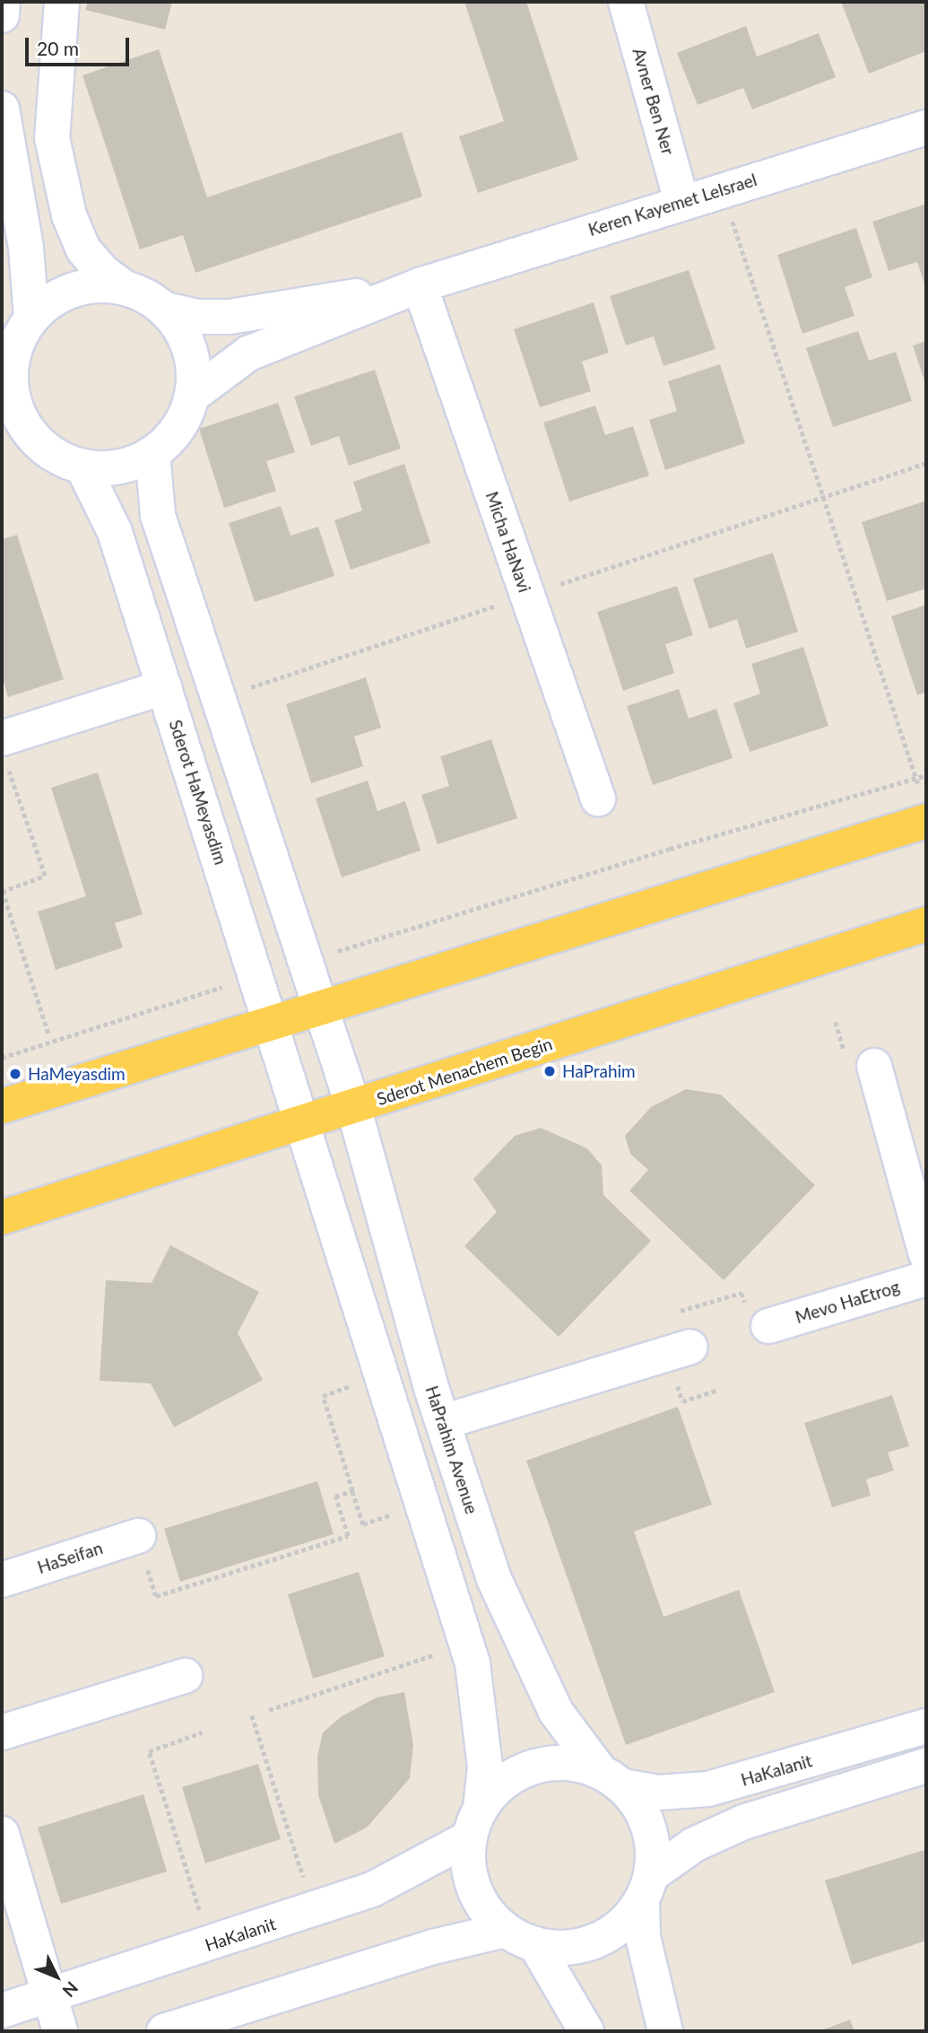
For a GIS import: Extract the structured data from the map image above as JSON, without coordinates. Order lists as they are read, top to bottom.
{
  "streets": {
    "main road": ["Sderot Menachem Begin"],
    "street": [
      "Avner Ben Ner",
      "Keren Kayemet LeIsrael",
      "Micha HaNavi",
      "Sderot HaMeyasdim",
      "Mevo HaEtrog",
      "HaPrahim Avenue",
      "HaSeifan",
      "HaKalanit"
    ]
  },
  "crossings": [
    ["Avner Ben Ner", "Keren Kayemet LeIsrael"],
    ["Keren Kayemet LeIsrael", "Micha HaNavi"],
    ["Keren Kayemet LeIsrael", "Sderot HaMeyasdim"],
    ["Sderot HaMeyasdim", "Sderot Menachem Begin"],
    ["Sderot Menachem Begin", "HaPrahim Avenue"],
    ["HaPrahim Avenue", "HaKalanit"]
  ],
  "places": ["HaPrahim", "HaMeyasdim"],
  "scale_bar": "20 m",
  "north": "bottom right"
}
